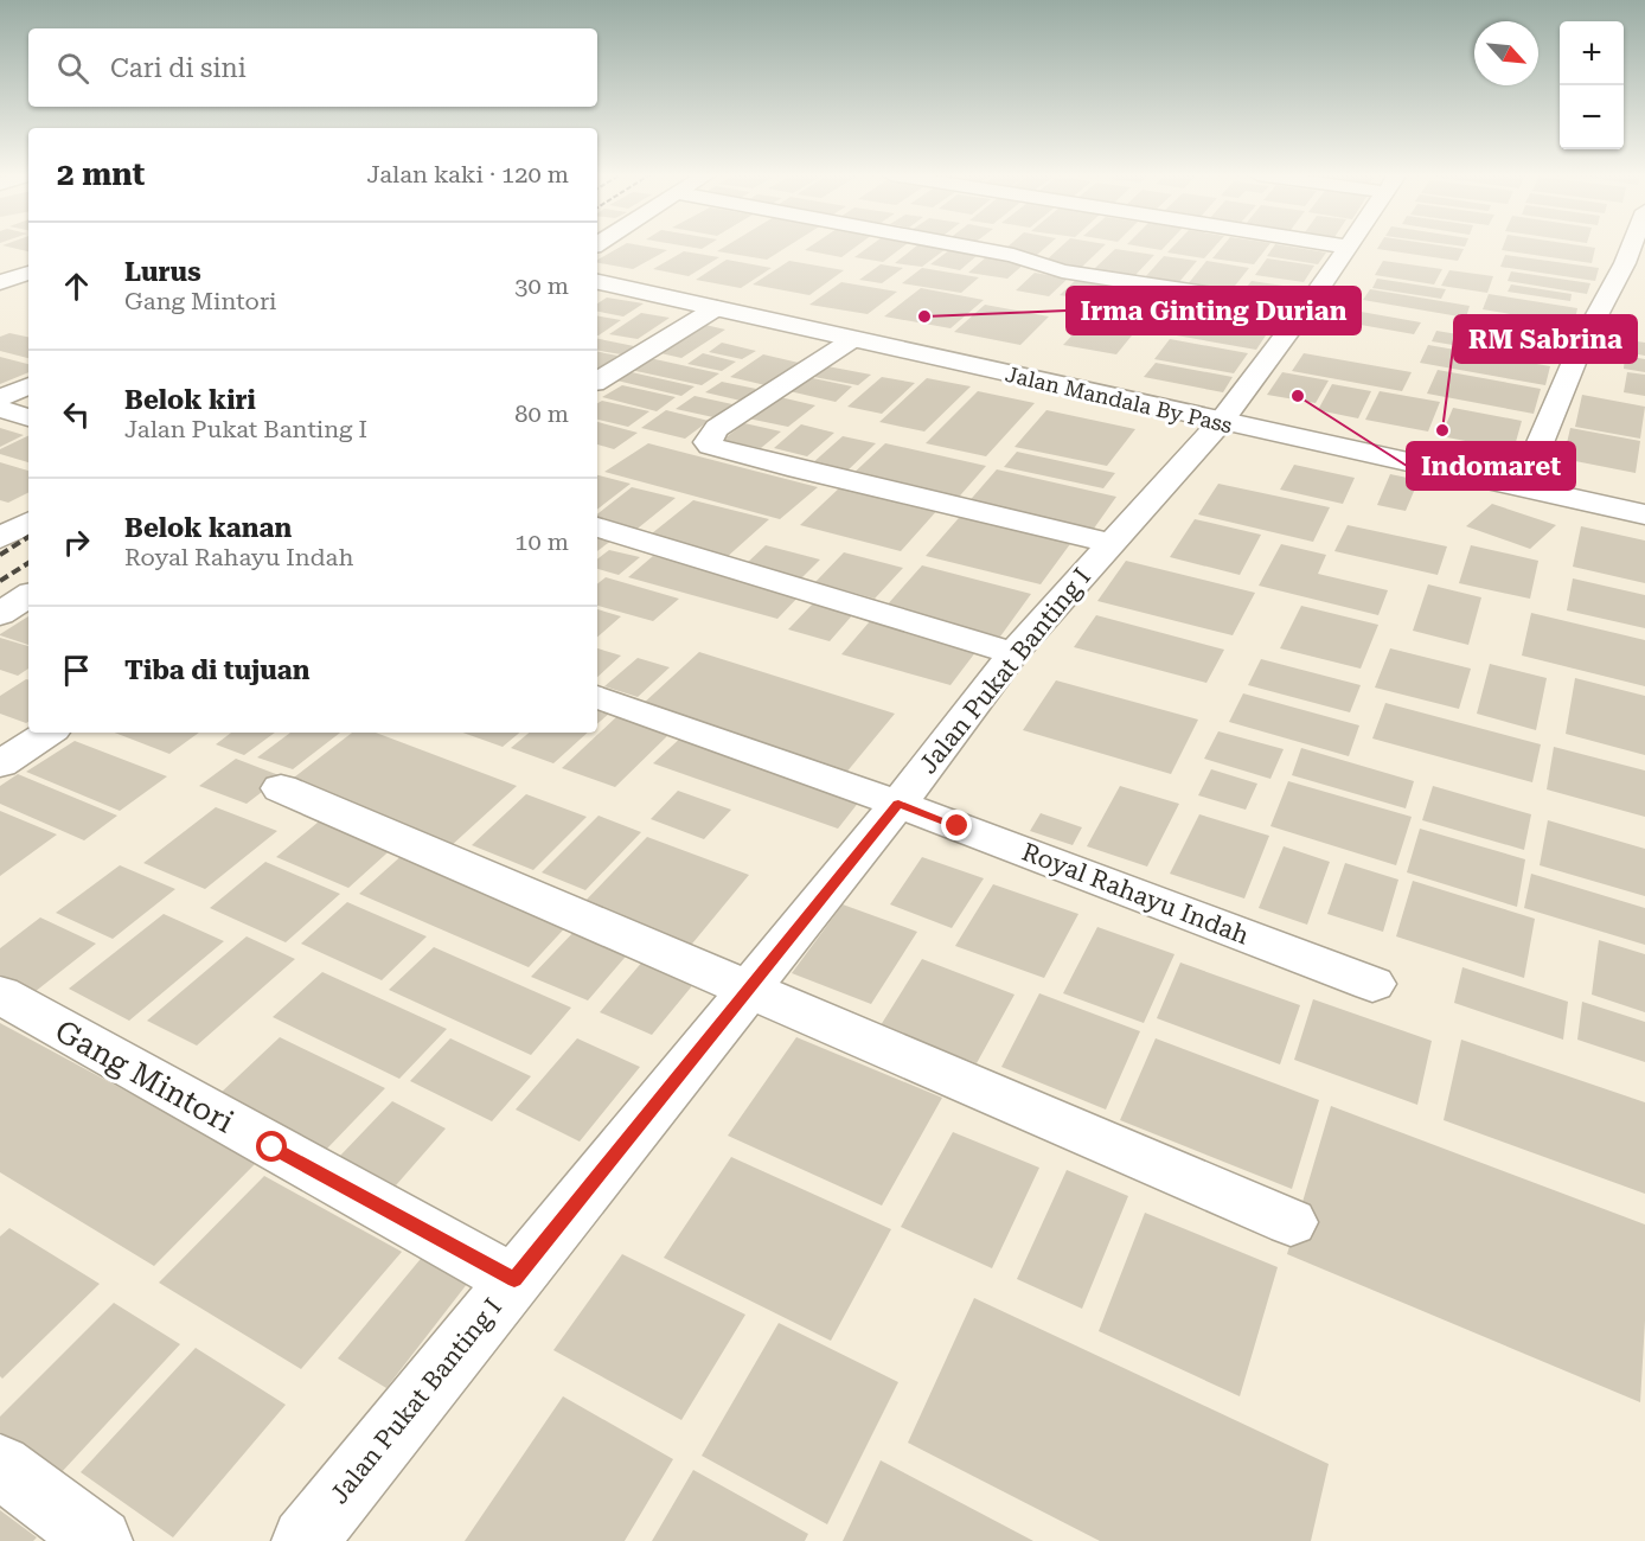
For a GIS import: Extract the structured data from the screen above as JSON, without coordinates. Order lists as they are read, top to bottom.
{
  "streets": {
    "street": [
      "Jalan Mandala By Pass",
      "Jalan Pukat Banting I",
      "Royal Rahayu Indah",
      "Gang Mintori"
    ]
  },
  "crossings": [
    ["Jalan Mandala By Pass", "Jalan Pukat Banting I"],
    ["Jalan Pukat Banting I", "Royal Rahayu Indah"],
    ["Jalan Pukat Banting I", "Gang Mintori"]
  ],
  "places": ["Irma Ginting Durian", "Indomaret", "RM Sabrina"],
  "north": "bottom right",
  "page": {
    "map_buttons": ["+", "−"],
    "search": "Cari di sini",
    "heading": ["2 mnt", "Jalan kaki · 120 m"],
    "list": [
      ["Lurus", "Gang Mintori", "30 m"],
      ["Belok kiri", "Jalan Pukat Banting I", "80 m"],
      ["Belok kanan", "Royal Rahayu Indah", "10 m"],
      "Tiba di tujuan"
    ]
  }
}
